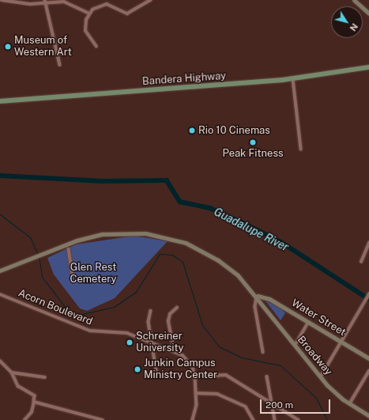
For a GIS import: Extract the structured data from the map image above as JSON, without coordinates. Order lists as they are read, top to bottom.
{
  "streets": {
    "main road": ["Bandera Highway", "Water Street", "Broadway"],
    "street": ["Acorn Boulevard"]
  },
  "crossings": [
    ["Water Street", "Broadway"]
  ],
  "water": ["Guadalupe River"],
  "parks": ["Glen Rest Cemetery"],
  "places": [
    "Museum of Western Art",
    "Rio 10 Cinemas",
    "Peak Fitness",
    "Schreiner University",
    "Junkin Campus Ministry Center"
  ],
  "scale_bar": "200 m",
  "north": "bottom right"
}
